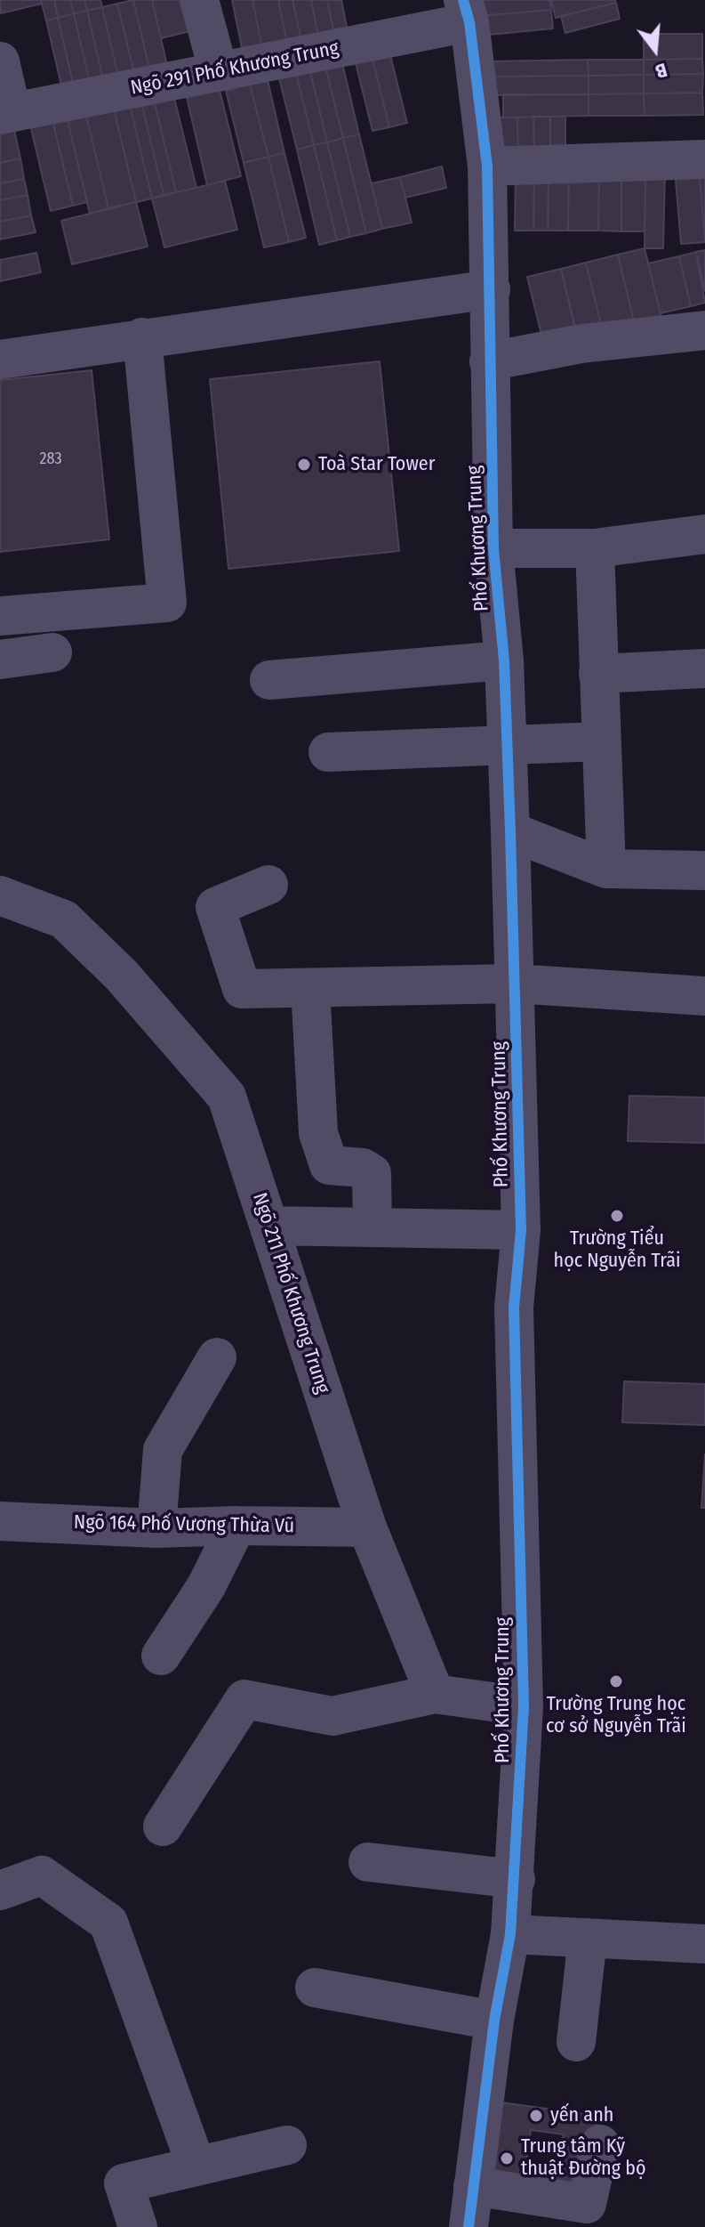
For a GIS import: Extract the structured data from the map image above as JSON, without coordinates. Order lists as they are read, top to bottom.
{
  "streets": {
    "street": [
      "Ngõ 291 Phố Khương Trung",
      "Phố Khương Trung",
      "Ngõ 211 Phố Khương Trung",
      "Ngõ 164 Phố Vương Thừa Vũ"
    ]
  },
  "crossings": [
    ["Ngõ 291 Phố Khương Trung", "Phố Khương Trung"],
    ["Ngõ 211 Phố Khương Trung", "Ngõ 164 Phố Vương Thừa Vũ"]
  ],
  "places": [
    "Toà Star Tower",
    "Trường Tiểu học Nguyễn Trãi",
    "Trường Trung học cơ sở Nguyễn Trãi",
    "yến anh",
    "Trung tâm Kỹ thuật Đường bộ"
  ],
  "house_numbers": ["283"],
  "north": "bottom"
}
